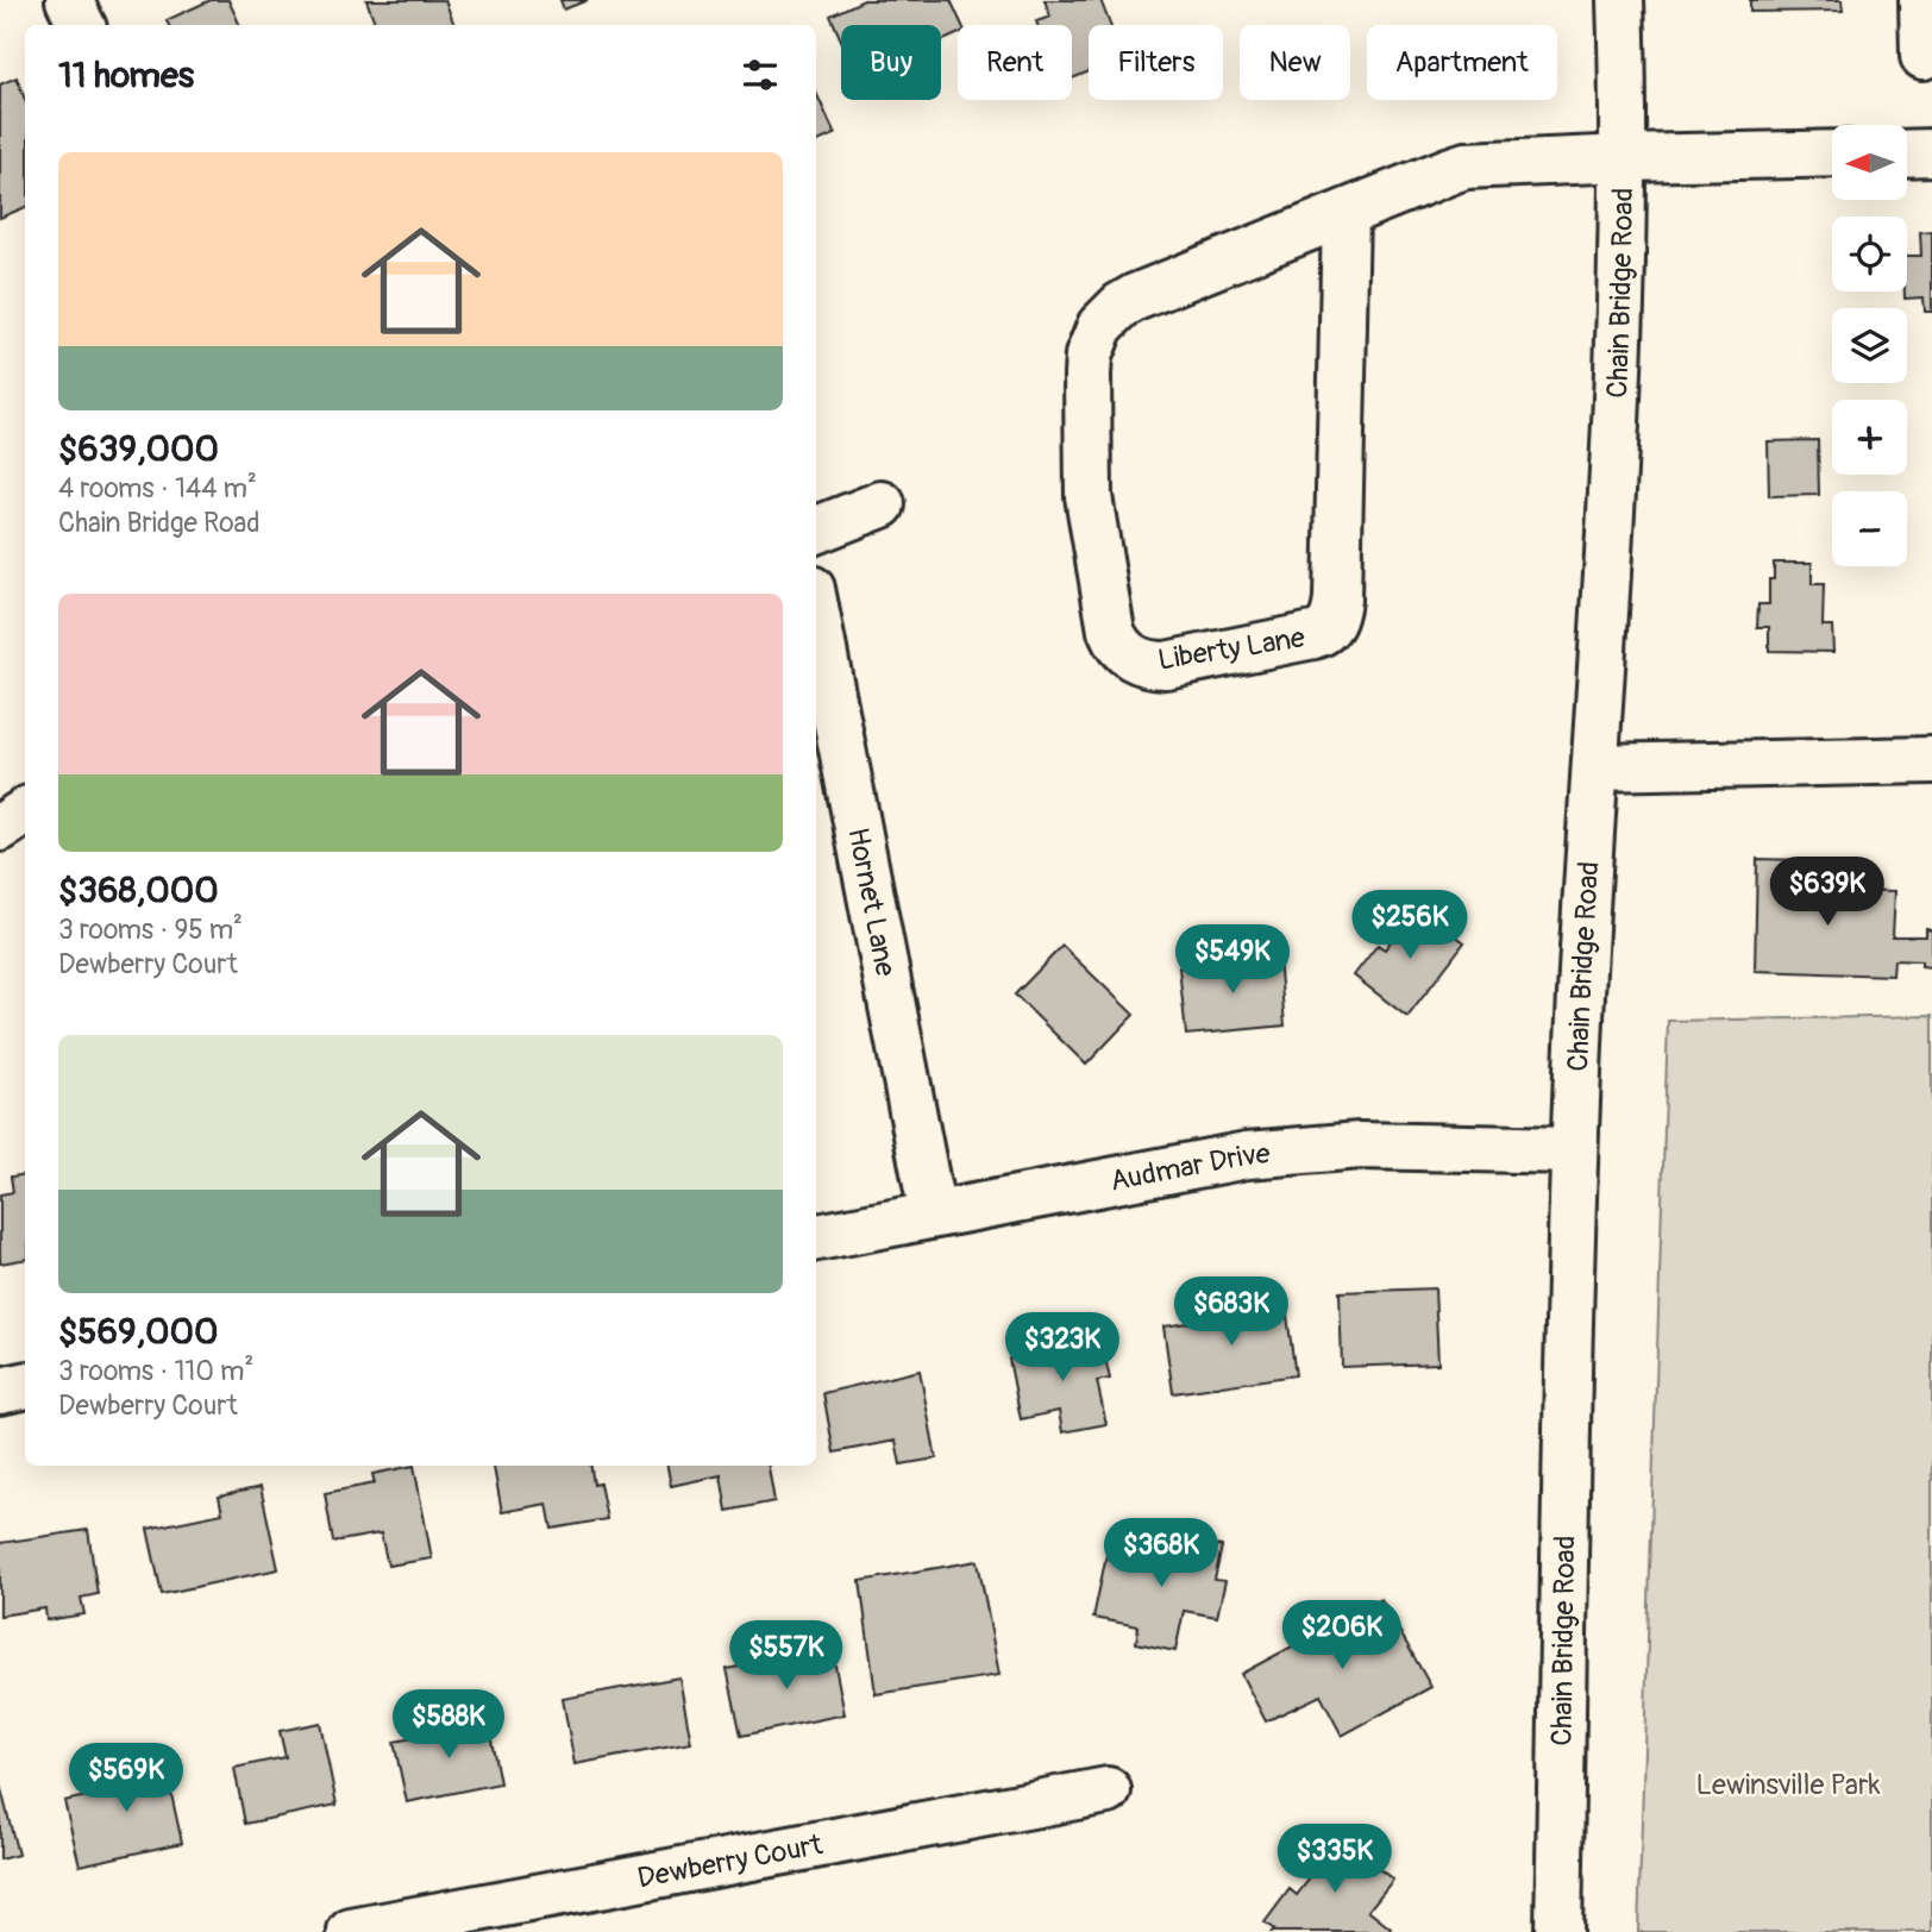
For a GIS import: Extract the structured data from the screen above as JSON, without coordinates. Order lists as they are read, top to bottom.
{
  "streets": {
    "street": [
      "Chain Bridge Road",
      "Liberty Lane",
      "Hornet Lane",
      "Audmar Drive",
      "Dewberry Court"
    ]
  },
  "crossings": [
    ["Chain Bridge Road", "Liberty Lane"],
    ["Chain Bridge Road", "Audmar Drive"],
    ["Hornet Lane", "Audmar Drive"]
  ],
  "parks": ["Lewinsville Park"],
  "north": "left",
  "page": {
    "chip": [
      "Buy",
      "Rent",
      "Filters",
      "New",
      "Apartment"
    ],
    "heading": "11 homes",
    "map_buttons": ["+", "−"],
    "list": [
      {
        "name": "$639,000",
        "note": "4 rooms · 144 m² · Chain Bridge Road"
      },
      {
        "name": "$368,000",
        "note": "3 rooms · 95 m² · Dewberry Court"
      },
      {
        "name": "$569,000",
        "note": "3 rooms · 110 m² · Dewberry Court"
      }
    ],
    "price": [
      "$639K",
      "$256K",
      "$549K",
      "$683K",
      "$323K",
      "$368K",
      "$206K",
      "$557K",
      "$588K",
      "$569K",
      "$335K"
    ]
  }
}
